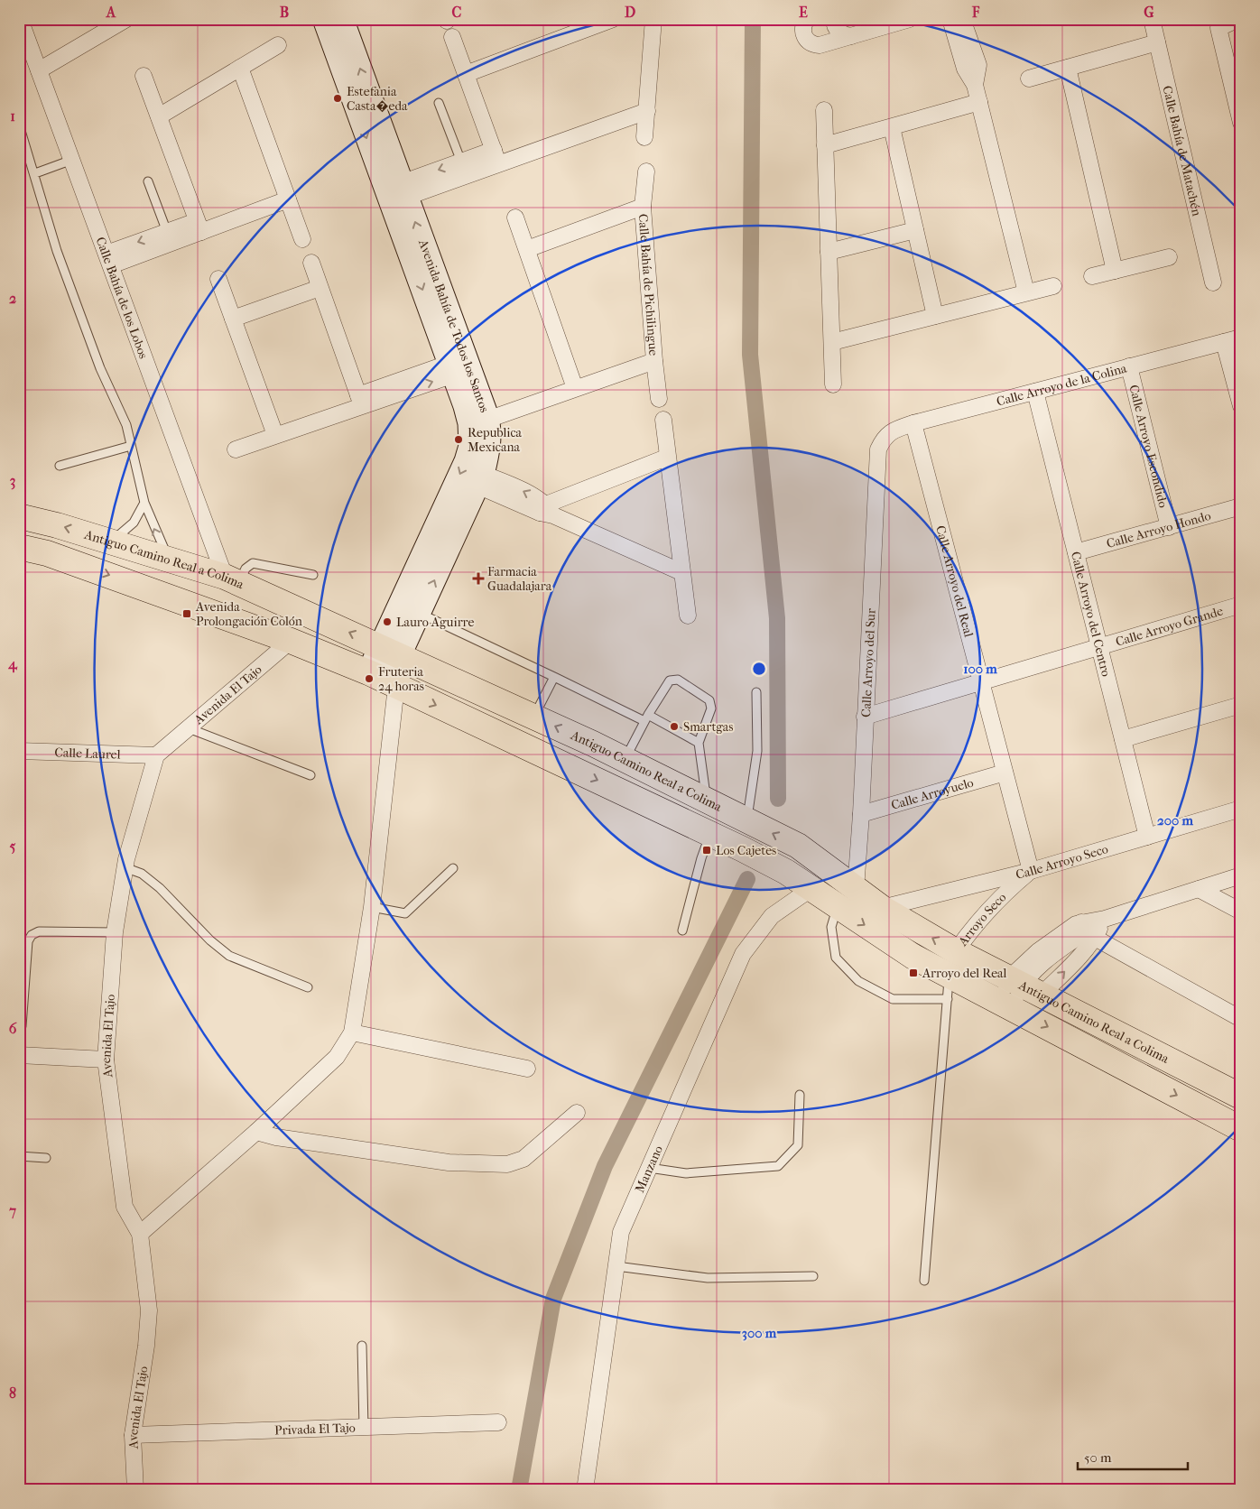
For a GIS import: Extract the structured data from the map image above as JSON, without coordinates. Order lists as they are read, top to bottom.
{
  "streets": {
    "main road": ["Antiguo Camino Real a Colima"],
    "street": [
      "Calle Bahía de Matachén",
      "Calle Bahía de Pichilingue",
      "Calle Bahía de los Lobos",
      "Avenida Bahía de Todos los Santos",
      "Calle Arroyo de la Colina",
      "Calle Arroyo Escondido",
      "Calle Arroyo Hondo",
      "Calle Arroyo del Real",
      "Calle Arroyo del Centro",
      "Calle Arroyo Grande",
      "Calle Arroyo del Sur",
      "Avenida El Tajo",
      "Calle Laurel",
      "Calle Arroyuelo",
      "Calle Arroyo Seco",
      "Arroyo Seco",
      "Manzano",
      "Privada El Tajo"
    ]
  },
  "crossings": [
    ["Calle Bahía de los Lobos", "Antiguo Camino Real a Colima"],
    ["Avenida Bahía de Todos los Santos", "Antiguo Camino Real a Colima"],
    ["Calle Arroyo de la Colina", "Calle Arroyo Escondido"],
    ["Calle Arroyo de la Colina", "Calle Arroyo del Real"],
    ["Calle Arroyo de la Colina", "Calle Arroyo del Centro"],
    ["Calle Arroyo de la Colina", "Calle Arroyo del Sur"],
    ["Calle Arroyo Escondido", "Calle Arroyo Hondo"],
    ["Calle Arroyo Hondo", "Calle Arroyo del Centro"],
    ["Antiguo Camino Real a Colima", "Calle Arroyo del Sur"],
    ["Antiguo Camino Real a Colima", "Avenida El Tajo"],
    ["Antiguo Camino Real a Colima", "Calle Arroyo Seco"],
    ["Antiguo Camino Real a Colima", "Arroyo Seco"],
    ["Antiguo Camino Real a Colima", "Manzano"],
    ["Calle Arroyo del Real", "Calle Arroyo Grande"],
    ["Calle Arroyo del Real", "Calle Arroyuelo"],
    ["Calle Arroyo del Real", "Calle Arroyo Seco"],
    ["Calle Arroyo del Real", "Arroyo Seco"],
    ["Calle Arroyo del Centro", "Calle Arroyo Grande"],
    ["Calle Arroyo del Centro", "Calle Arroyo Seco"],
    ["Calle Arroyo Grande", "Calle Arroyo del Sur"],
    ["Calle Arroyo del Sur", "Calle Arroyuelo"],
    ["Avenida El Tajo", "Calle Laurel"],
    ["Avenida El Tajo", "Privada El Tajo"],
    ["Calle Arroyo Seco", "Arroyo Seco"]
  ],
  "places": {
    "other": [
      "Estefania Casta�eda",
      "Republica Mexicana",
      "Lauro Aguirre",
      "Fruteria 24 horas",
      "Smartgas"
    ],
    "health": ["Farmacia Guadalajara"],
    "transit": ["Avenida Prolongación Colón", "Los Cajetes", "Arroyo del Real"]
  },
  "scale_bar": "50 m",
  "grid": {
    "columns": [
      "A",
      "B",
      "C",
      "D",
      "E",
      "F",
      "G"
    ],
    "rows": [
      "1",
      "2",
      "3",
      "4",
      "5",
      "6",
      "7",
      "8"
    ]
  },
  "rings": ["100 m", "200 m", "300 m"]
}
